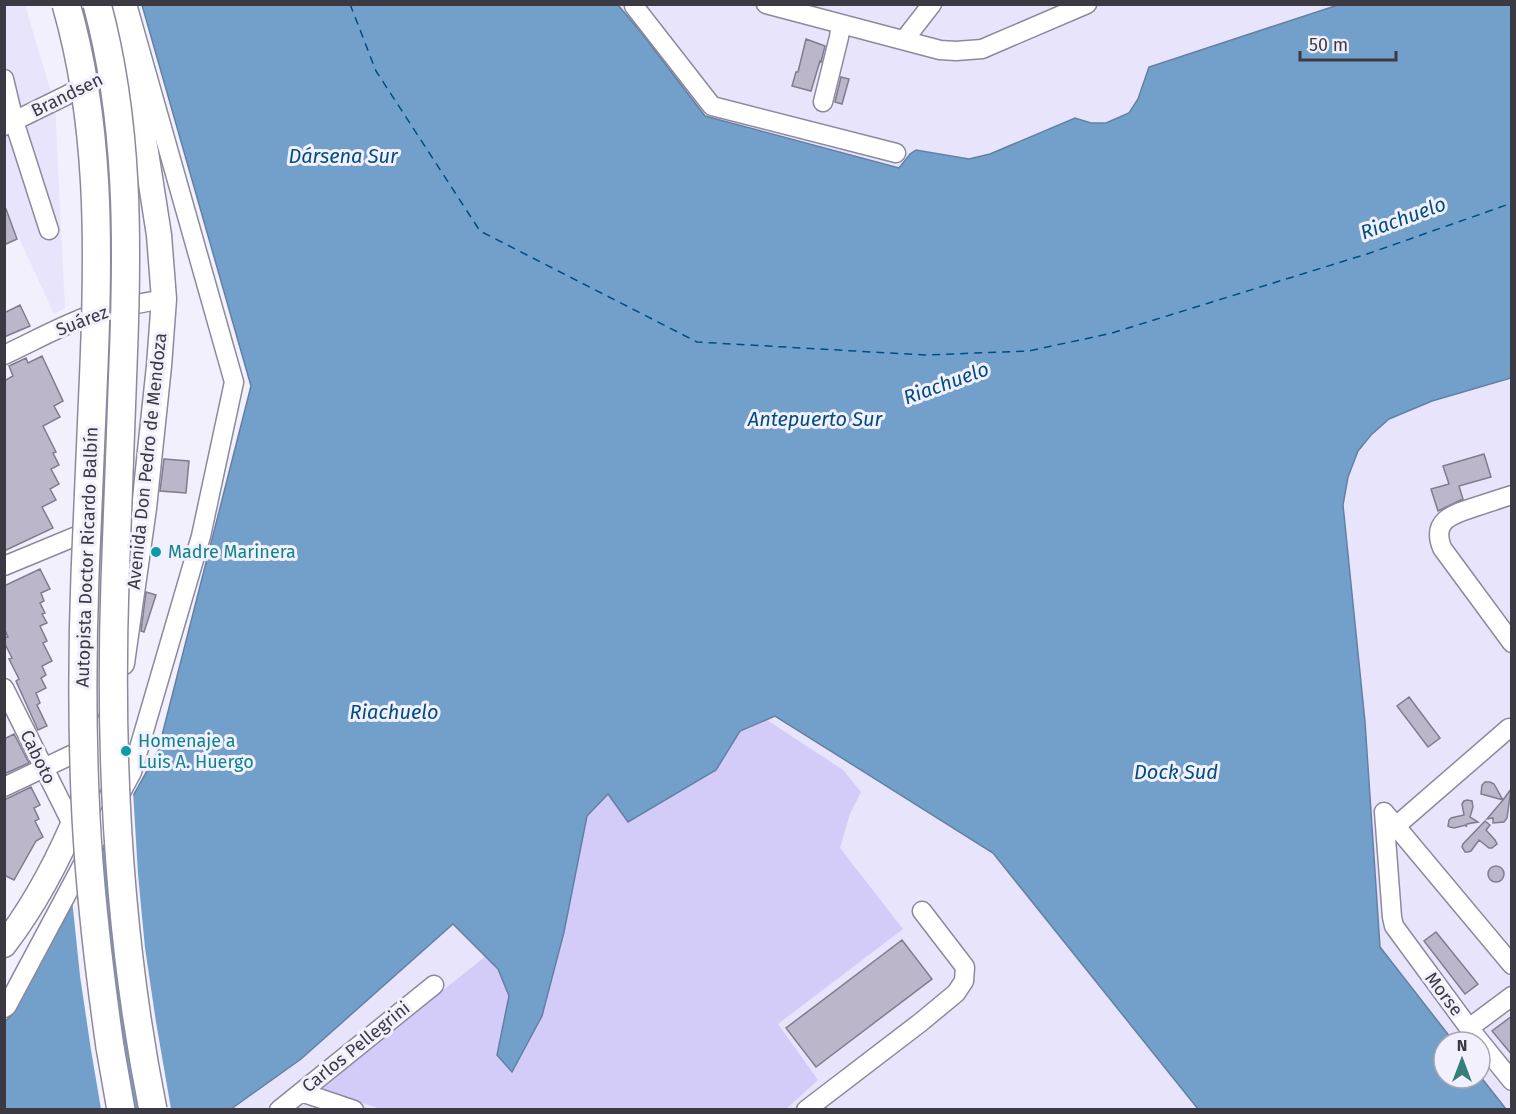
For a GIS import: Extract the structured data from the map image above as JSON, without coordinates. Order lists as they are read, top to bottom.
{
  "streets": {
    "highway": ["Autopista Doctor Ricardo Balbín"],
    "main road": ["Avenida Don Pedro de Mendoza"],
    "street": [
      "Brandsen",
      "Suárez",
      "Caboto",
      "Morse",
      "Carlos Pellegrini"
    ]
  },
  "crossings": [
    ["Brandsen", "Avenida Don Pedro de Mendoza"],
    ["Suárez", "Avenida Don Pedro de Mendoza"],
    ["Avenida Don Pedro de Mendoza", "Caboto"]
  ],
  "water": [
    "Dársena Sur",
    "Riachuelo",
    "Antepuerto Sur",
    "Dock Sud"
  ],
  "places": ["Madre Marinera", "Homenaje a Luis A. Huergo"],
  "scale_bar": "50 m",
  "north": "top"
}
